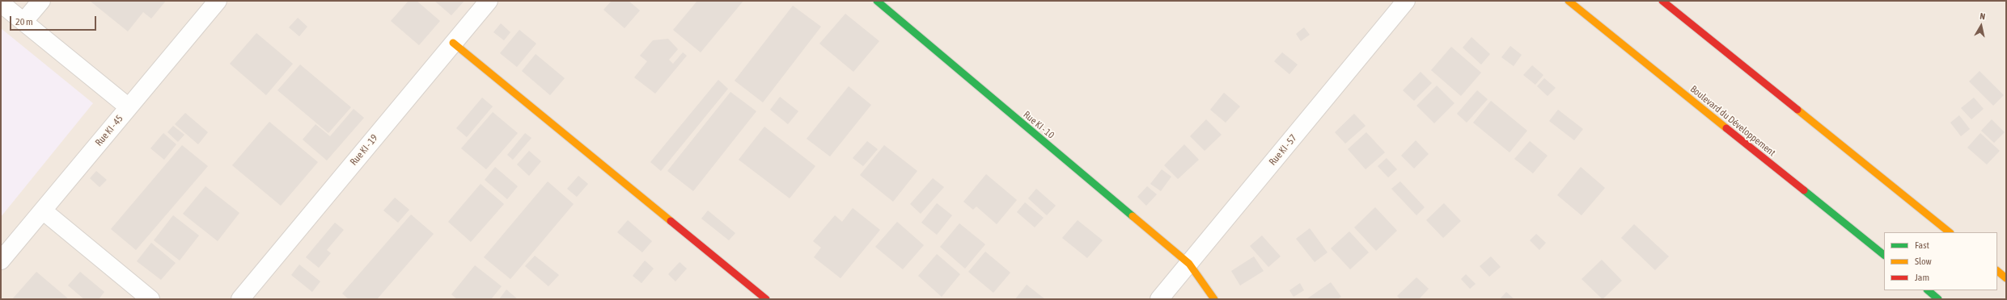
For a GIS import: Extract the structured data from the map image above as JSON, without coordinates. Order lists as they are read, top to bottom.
{
  "streets": {
    "main road": ["Boulevard du Développement", "Rue KI - 10"],
    "street": ["Rue KI - 45", "Rue KI - 19", "Rue KI - 57"]
  },
  "crossings": [
    ["Rue KI - 10", "Rue KI - 57"]
  ],
  "legend": ["Fast", "Slow", "Jam"],
  "scale_bar": "20 m",
  "north": "top"
}
